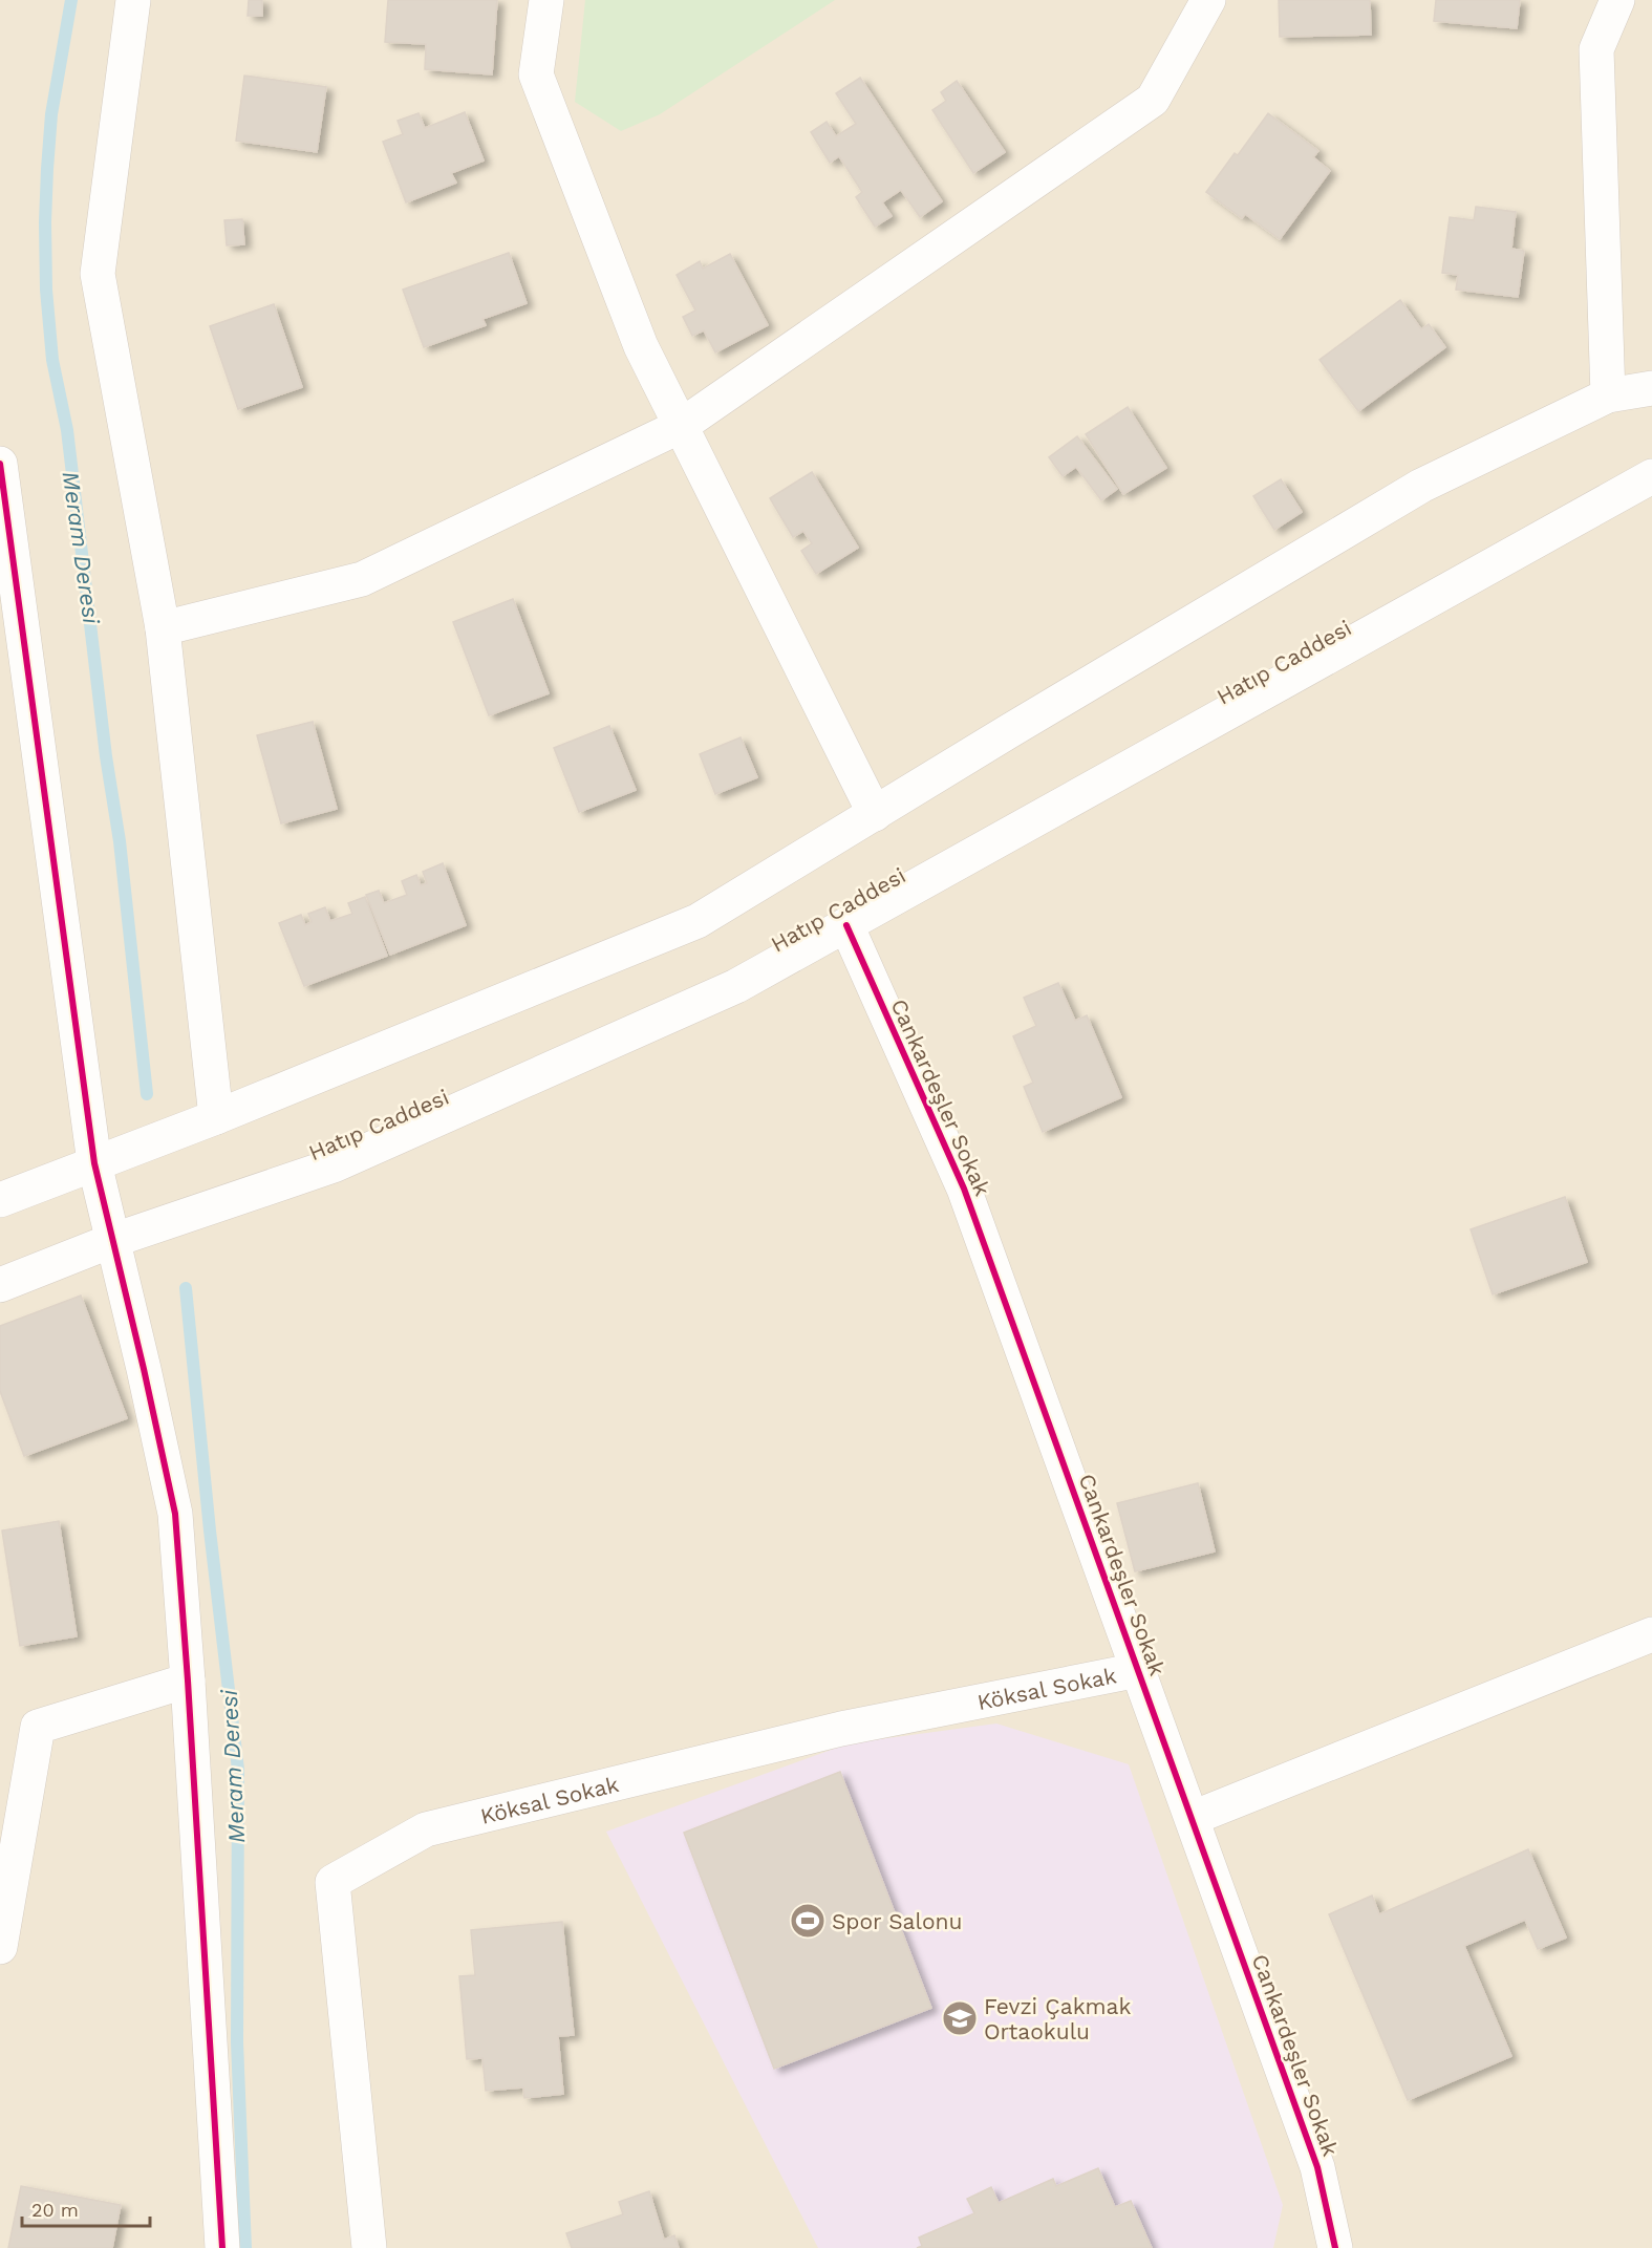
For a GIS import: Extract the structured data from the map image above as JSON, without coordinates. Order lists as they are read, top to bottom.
{
  "streets": {
    "street": ["Hatıp Caddesi", "Cankardeşler Sokak", "Köksal Sokak"]
  },
  "crossings": [
    ["Hatıp Caddesi", "Cankardeşler Sokak"],
    ["Cankardeşler Sokak", "Köksal Sokak"]
  ],
  "water": ["Meram Deresi"],
  "places": {
    "sports": ["Spor Salonu"],
    "school or university": ["Fevzi Çakmak Ortaokulu"]
  },
  "scale_bar": "20 m"
}
